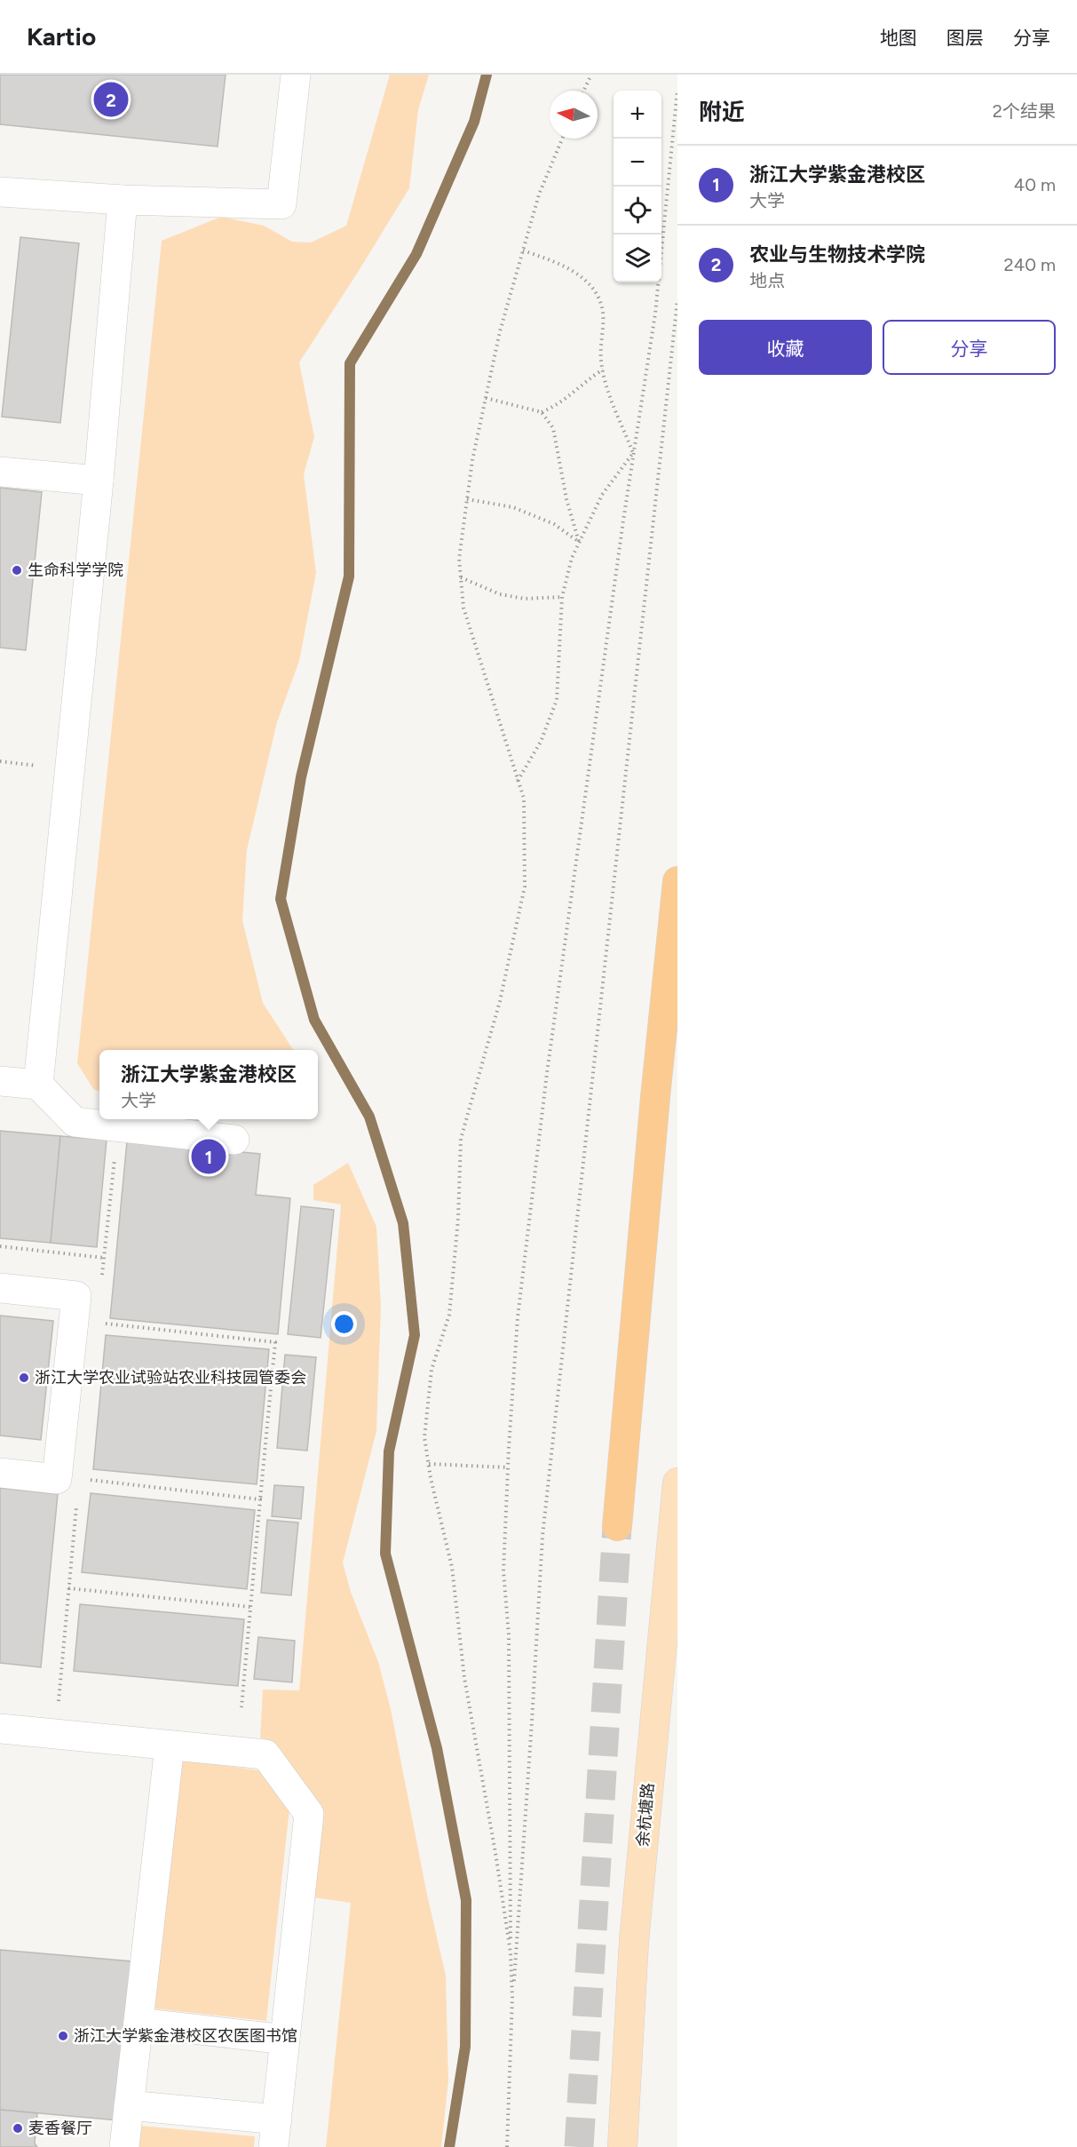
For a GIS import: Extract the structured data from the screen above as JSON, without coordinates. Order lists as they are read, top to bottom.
{
  "streets": {
    "main road": ["余杭塘路"]
  },
  "places": [
    "生命科学学院",
    "浙江大学农业试验站农业科技园管委会",
    "浙江大学紫金港校区农医图书馆",
    "麦香餐厅"
  ],
  "north": "left",
  "page": {
    "header": "Kartio",
    "nav": ["地图", "图层", "分享"],
    "heading": ["附近", "2个结果"],
    "pins": ["2", "1"],
    "map_buttons": ["+", "−"],
    "list": [
      {
        "mark": "1",
        "name": "浙江大学紫金港校区",
        "note": "大学",
        "value": "40 m"
      },
      {
        "mark": "2",
        "name": "农业与生物技术学院",
        "note": "地点",
        "value": "240 m"
      }
    ],
    "buttons": ["收藏", "分享"],
    "popup": ["浙江大学紫金港校区", "大学"]
  }
}
